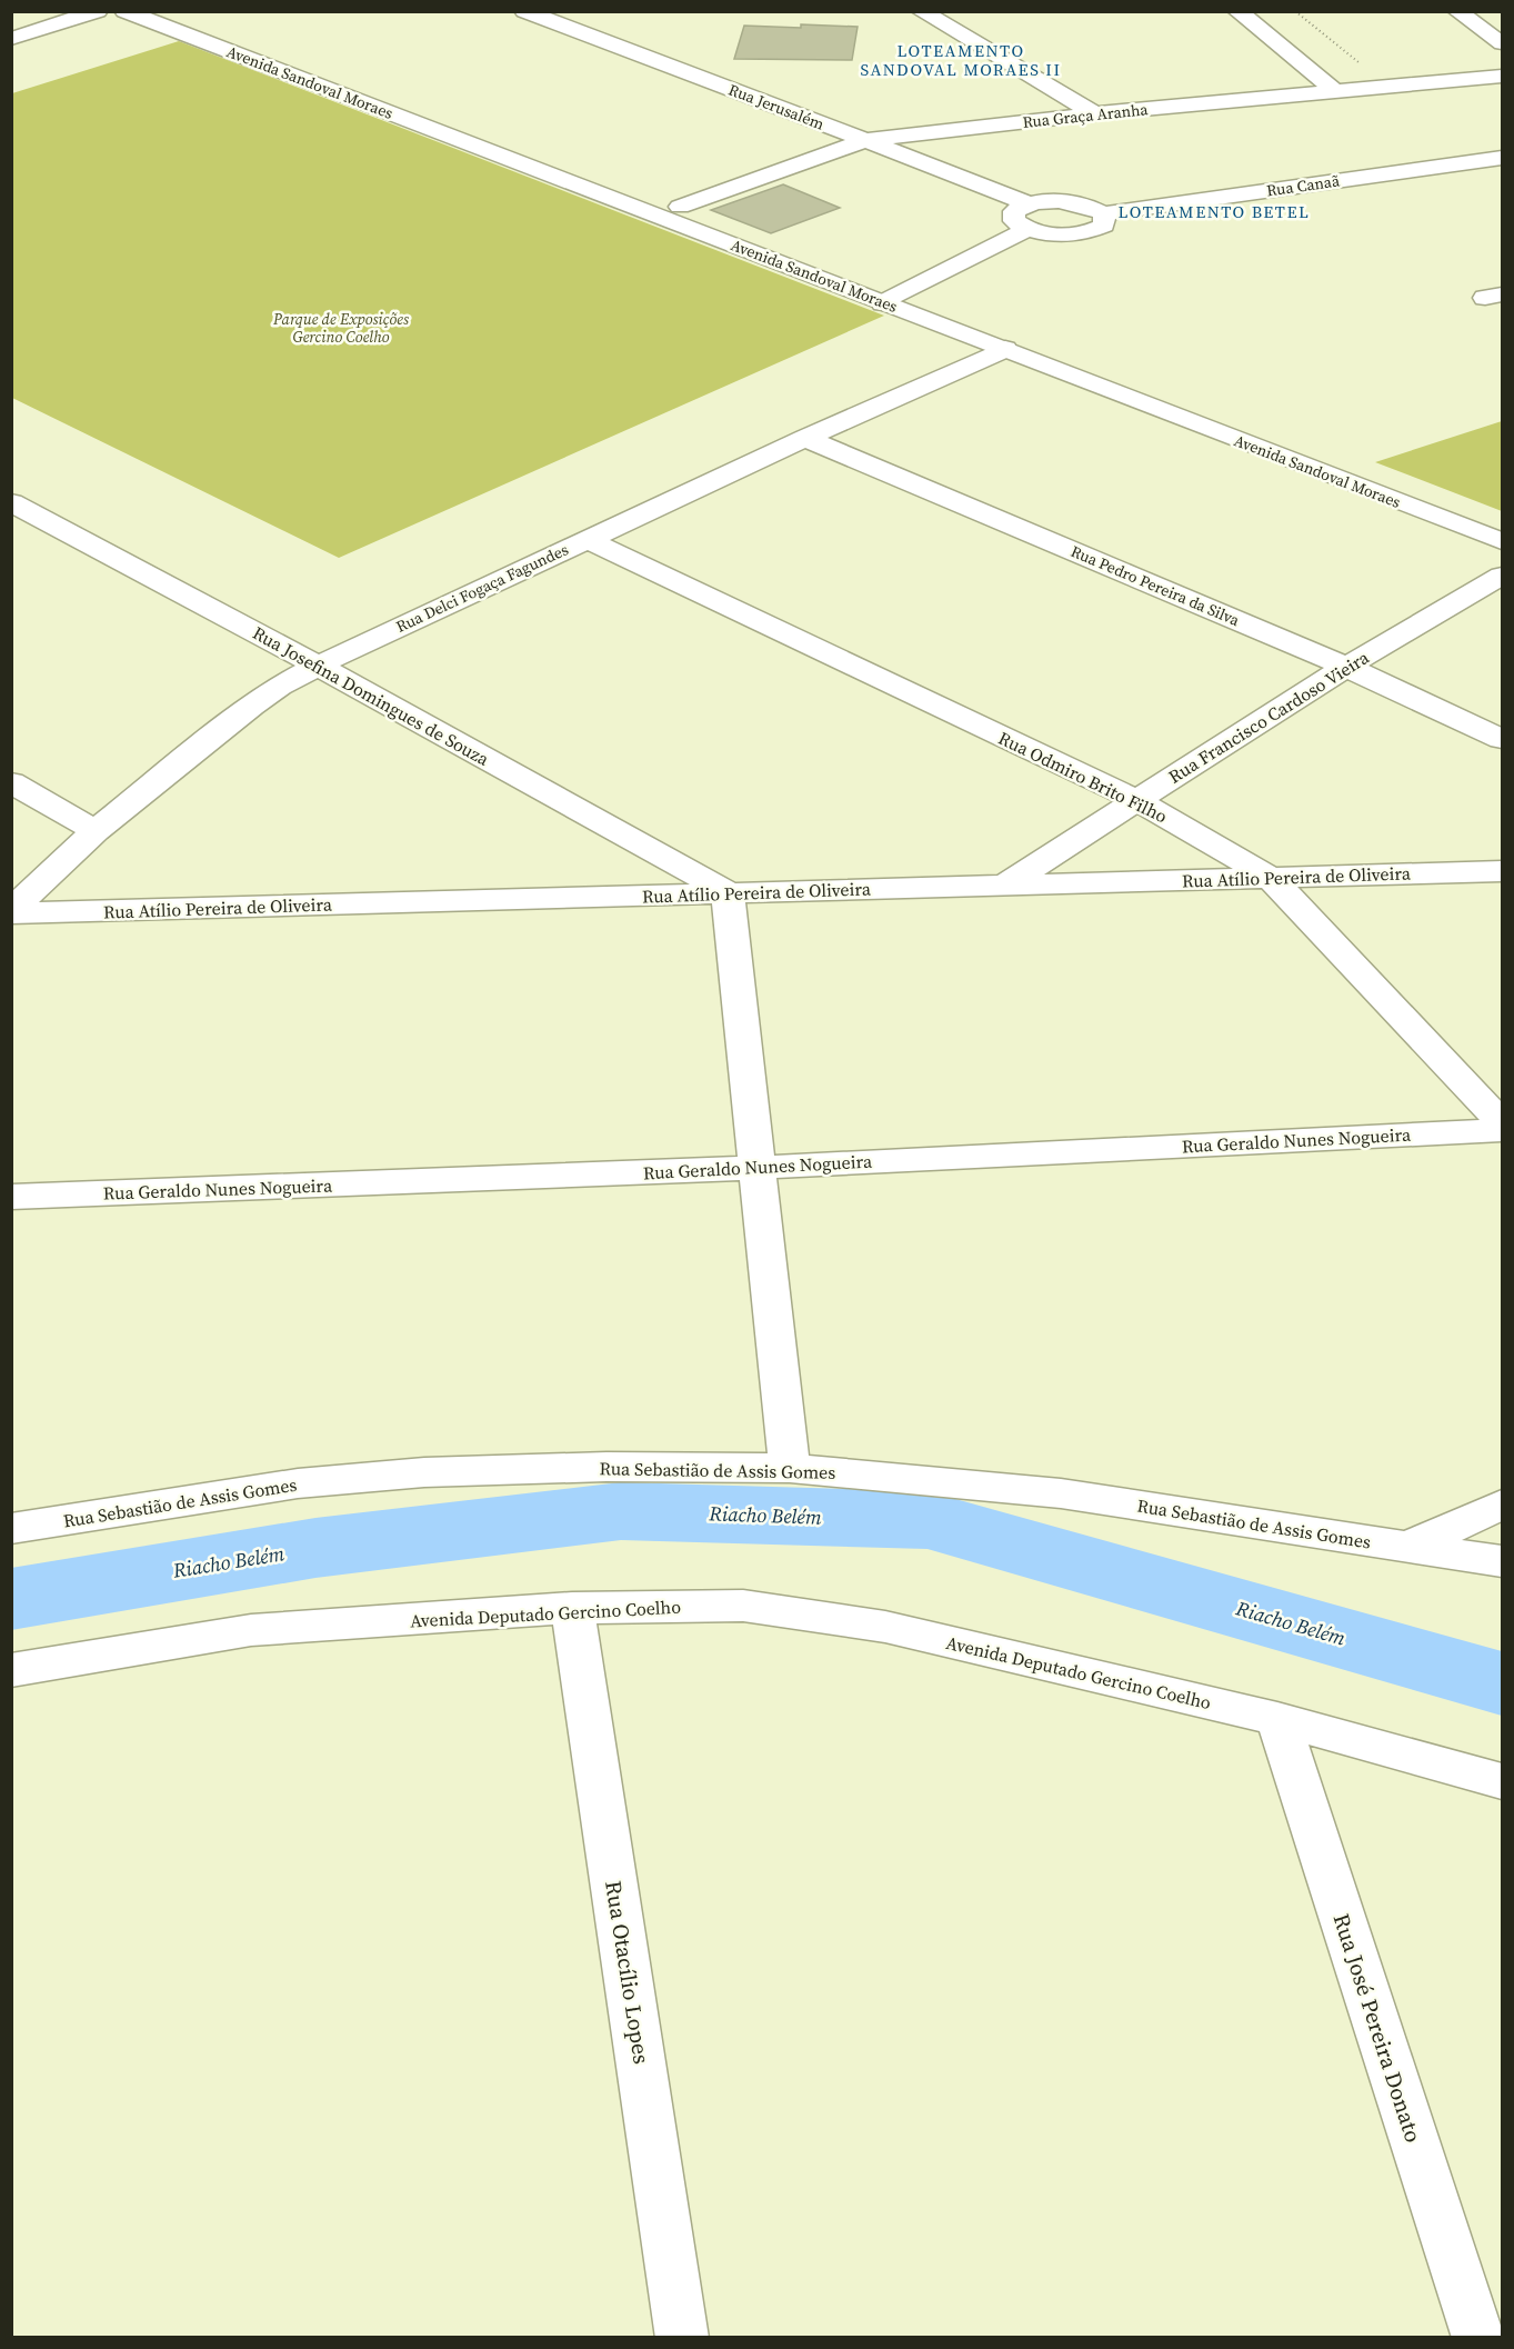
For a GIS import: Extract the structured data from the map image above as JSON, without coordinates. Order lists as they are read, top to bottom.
{
  "streets": {
    "street": [
      "Avenida Sandoval Moraes",
      "Rua Jerusalém",
      "Rua Graça Aranha",
      "Rua Canaã",
      "Rua Pedro Pereira da Silva",
      "Rua Delci Fogaça Fagundes",
      "Rua Josefina Domingues de Souza",
      "Rua Francisco Cardoso Vieira",
      "Rua Odmiro Brito Filho",
      "Rua Atílio Pereira de Oliveira",
      "Rua Geraldo Nunes Nogueira",
      "Rua Sebastião de Assis Gomes",
      "Avenida Deputado Gercino Coelho",
      "Rua Otacílio Lopes",
      "Rua José Pereira Donato"
    ]
  },
  "crossings": [
    ["Avenida Sandoval Moraes", "Rua Graça Aranha"],
    ["Avenida Sandoval Moraes", "Rua Delci Fogaça Fagundes"],
    ["Rua Jerusalém", "Rua Graça Aranha"],
    ["Rua Jerusalém", "Rua Canaã"],
    ["Rua Pedro Pereira da Silva", "Rua Delci Fogaça Fagundes"],
    ["Rua Pedro Pereira da Silva", "Rua Francisco Cardoso Vieira"],
    ["Rua Delci Fogaça Fagundes", "Rua Josefina Domingues de Souza"],
    ["Rua Delci Fogaça Fagundes", "Rua Odmiro Brito Filho"],
    ["Rua Delci Fogaça Fagundes", "Rua Atílio Pereira de Oliveira"],
    ["Rua Josefina Domingues de Souza", "Rua Atílio Pereira de Oliveira"],
    ["Rua Francisco Cardoso Vieira", "Rua Odmiro Brito Filho"],
    ["Rua Francisco Cardoso Vieira", "Rua Atílio Pereira de Oliveira"],
    ["Rua Odmiro Brito Filho", "Rua Atílio Pereira de Oliveira"],
    ["Avenida Deputado Gercino Coelho", "Rua Otacílio Lopes"],
    ["Avenida Deputado Gercino Coelho", "Rua José Pereira Donato"]
  ],
  "districts": ["LOTEAMENTO SANDOVAL MORAES II", "LOTEAMENTO BETEL"],
  "water": ["Riacho Belém"],
  "parks": ["Parque de Exposições Gercino Coelho"]
}
